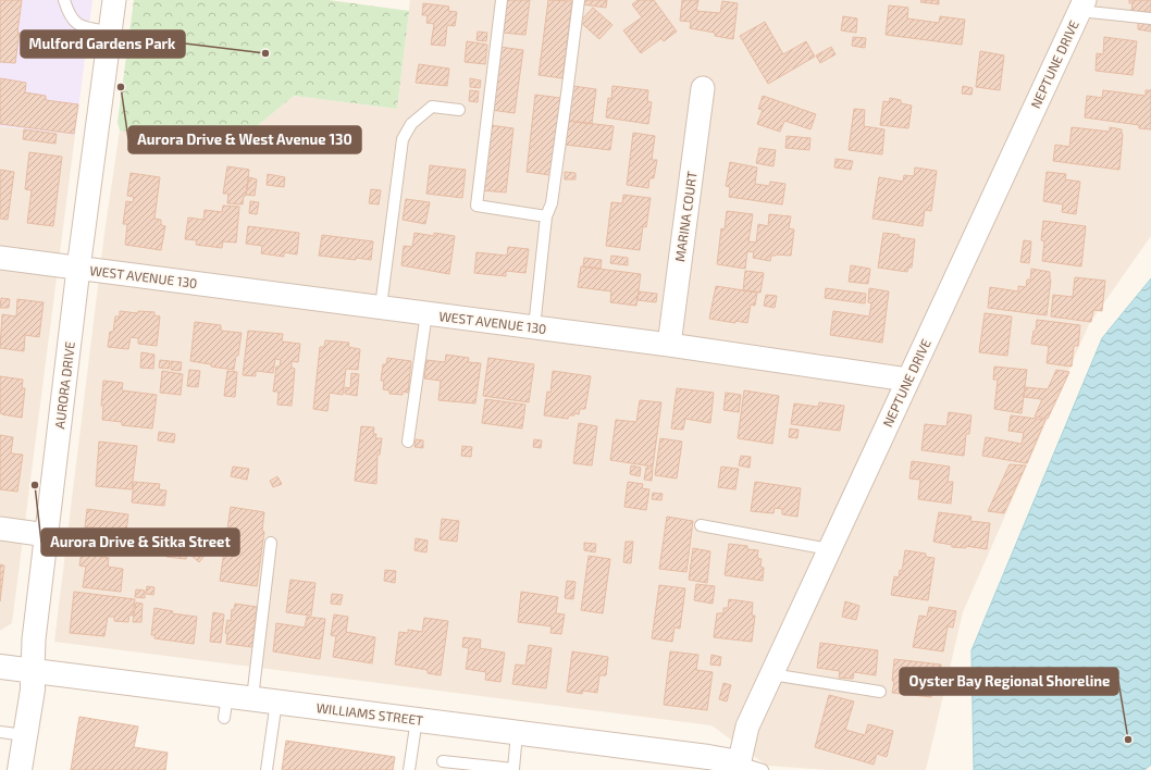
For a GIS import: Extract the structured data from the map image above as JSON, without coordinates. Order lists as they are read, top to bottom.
{
  "streets": {
    "street": [
      "NEPTUNE DRIVE",
      "MARINA COURT",
      "WEST AVENUE 130",
      "AURORA DRIVE",
      "WILLIAMS STREET"
    ]
  },
  "crossings": [
    ["NEPTUNE DRIVE", "WEST AVENUE 130"],
    ["NEPTUNE DRIVE", "WILLIAMS STREET"],
    ["MARINA COURT", "WEST AVENUE 130"],
    ["WEST AVENUE 130", "AURORA DRIVE"],
    ["AURORA DRIVE", "WILLIAMS STREET"]
  ],
  "places": [
    "Mulford Gardens Park",
    "Aurora Drive & West Avenue 130",
    "Aurora Drive & Sitka Street",
    "Oyster Bay Regional Shoreline"
  ]
}
